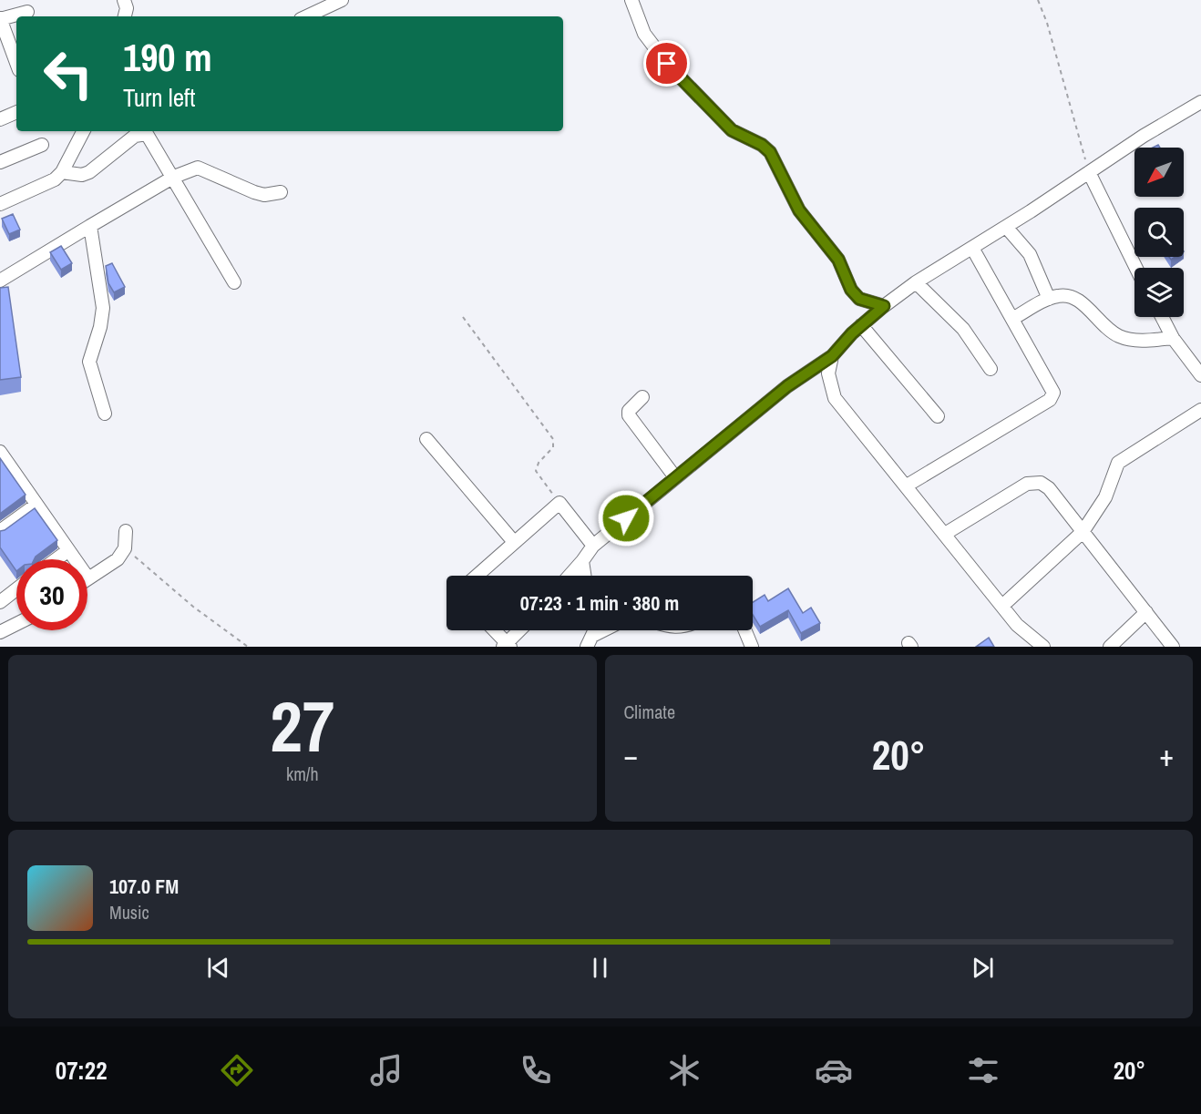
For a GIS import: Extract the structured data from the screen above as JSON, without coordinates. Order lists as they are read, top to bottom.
{
  "north": "bottom left",
  "page": {
    "turn": ["190 m", "Turn left"],
    "limit": "30",
    "trip": "07:23 · 1 min · 380 m",
    "tile": [
      ["27", "km/h"],
      "Climate"
    ],
    "heat": ["−", "20°", "+"],
    "song": ["107.0 FM", "Music"],
    "tabs": ["07:22", "20°"]
  }
}
